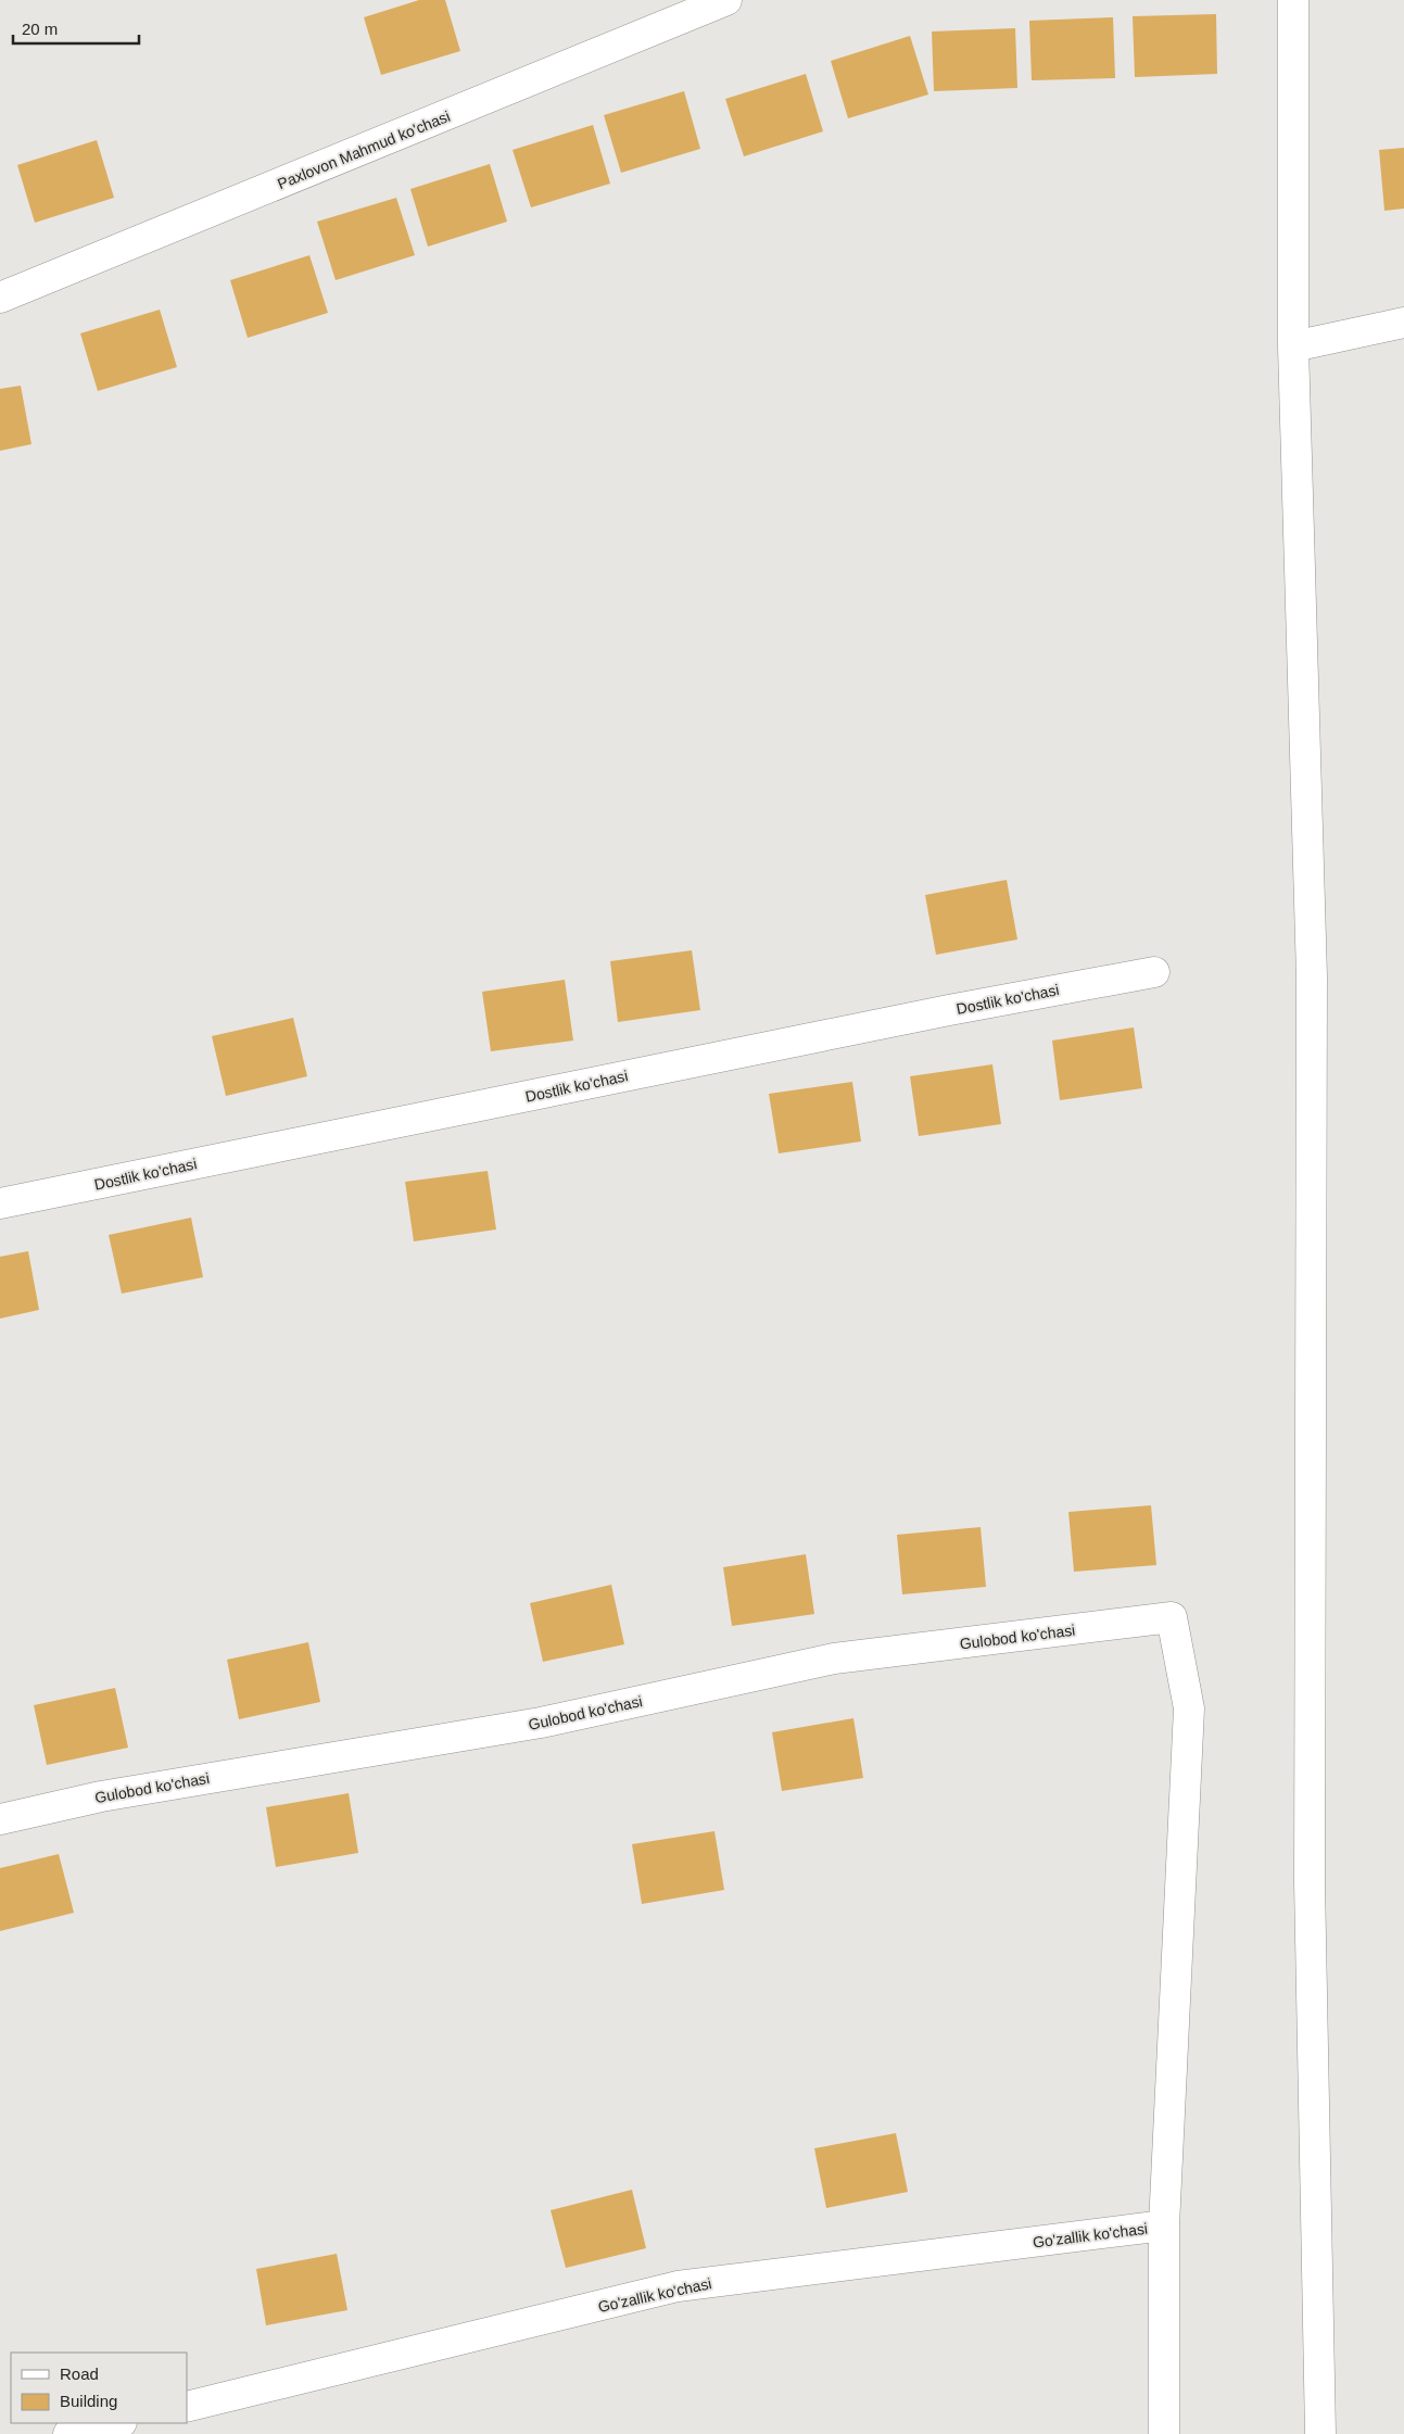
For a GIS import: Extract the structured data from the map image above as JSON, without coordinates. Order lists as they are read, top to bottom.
{
  "streets": {
    "street": [
      "Paxlovon Mahmud ko'chasi",
      "Dostlik ko'chasi",
      "Gulobod ko'chasi",
      "Go'zallik ko'chasi"
    ]
  },
  "crossings": [
    ["Gulobod ko'chasi", "Go'zallik ko'chasi"]
  ],
  "legend": ["Road", "Building"],
  "scale_bar": "20 m"
}
